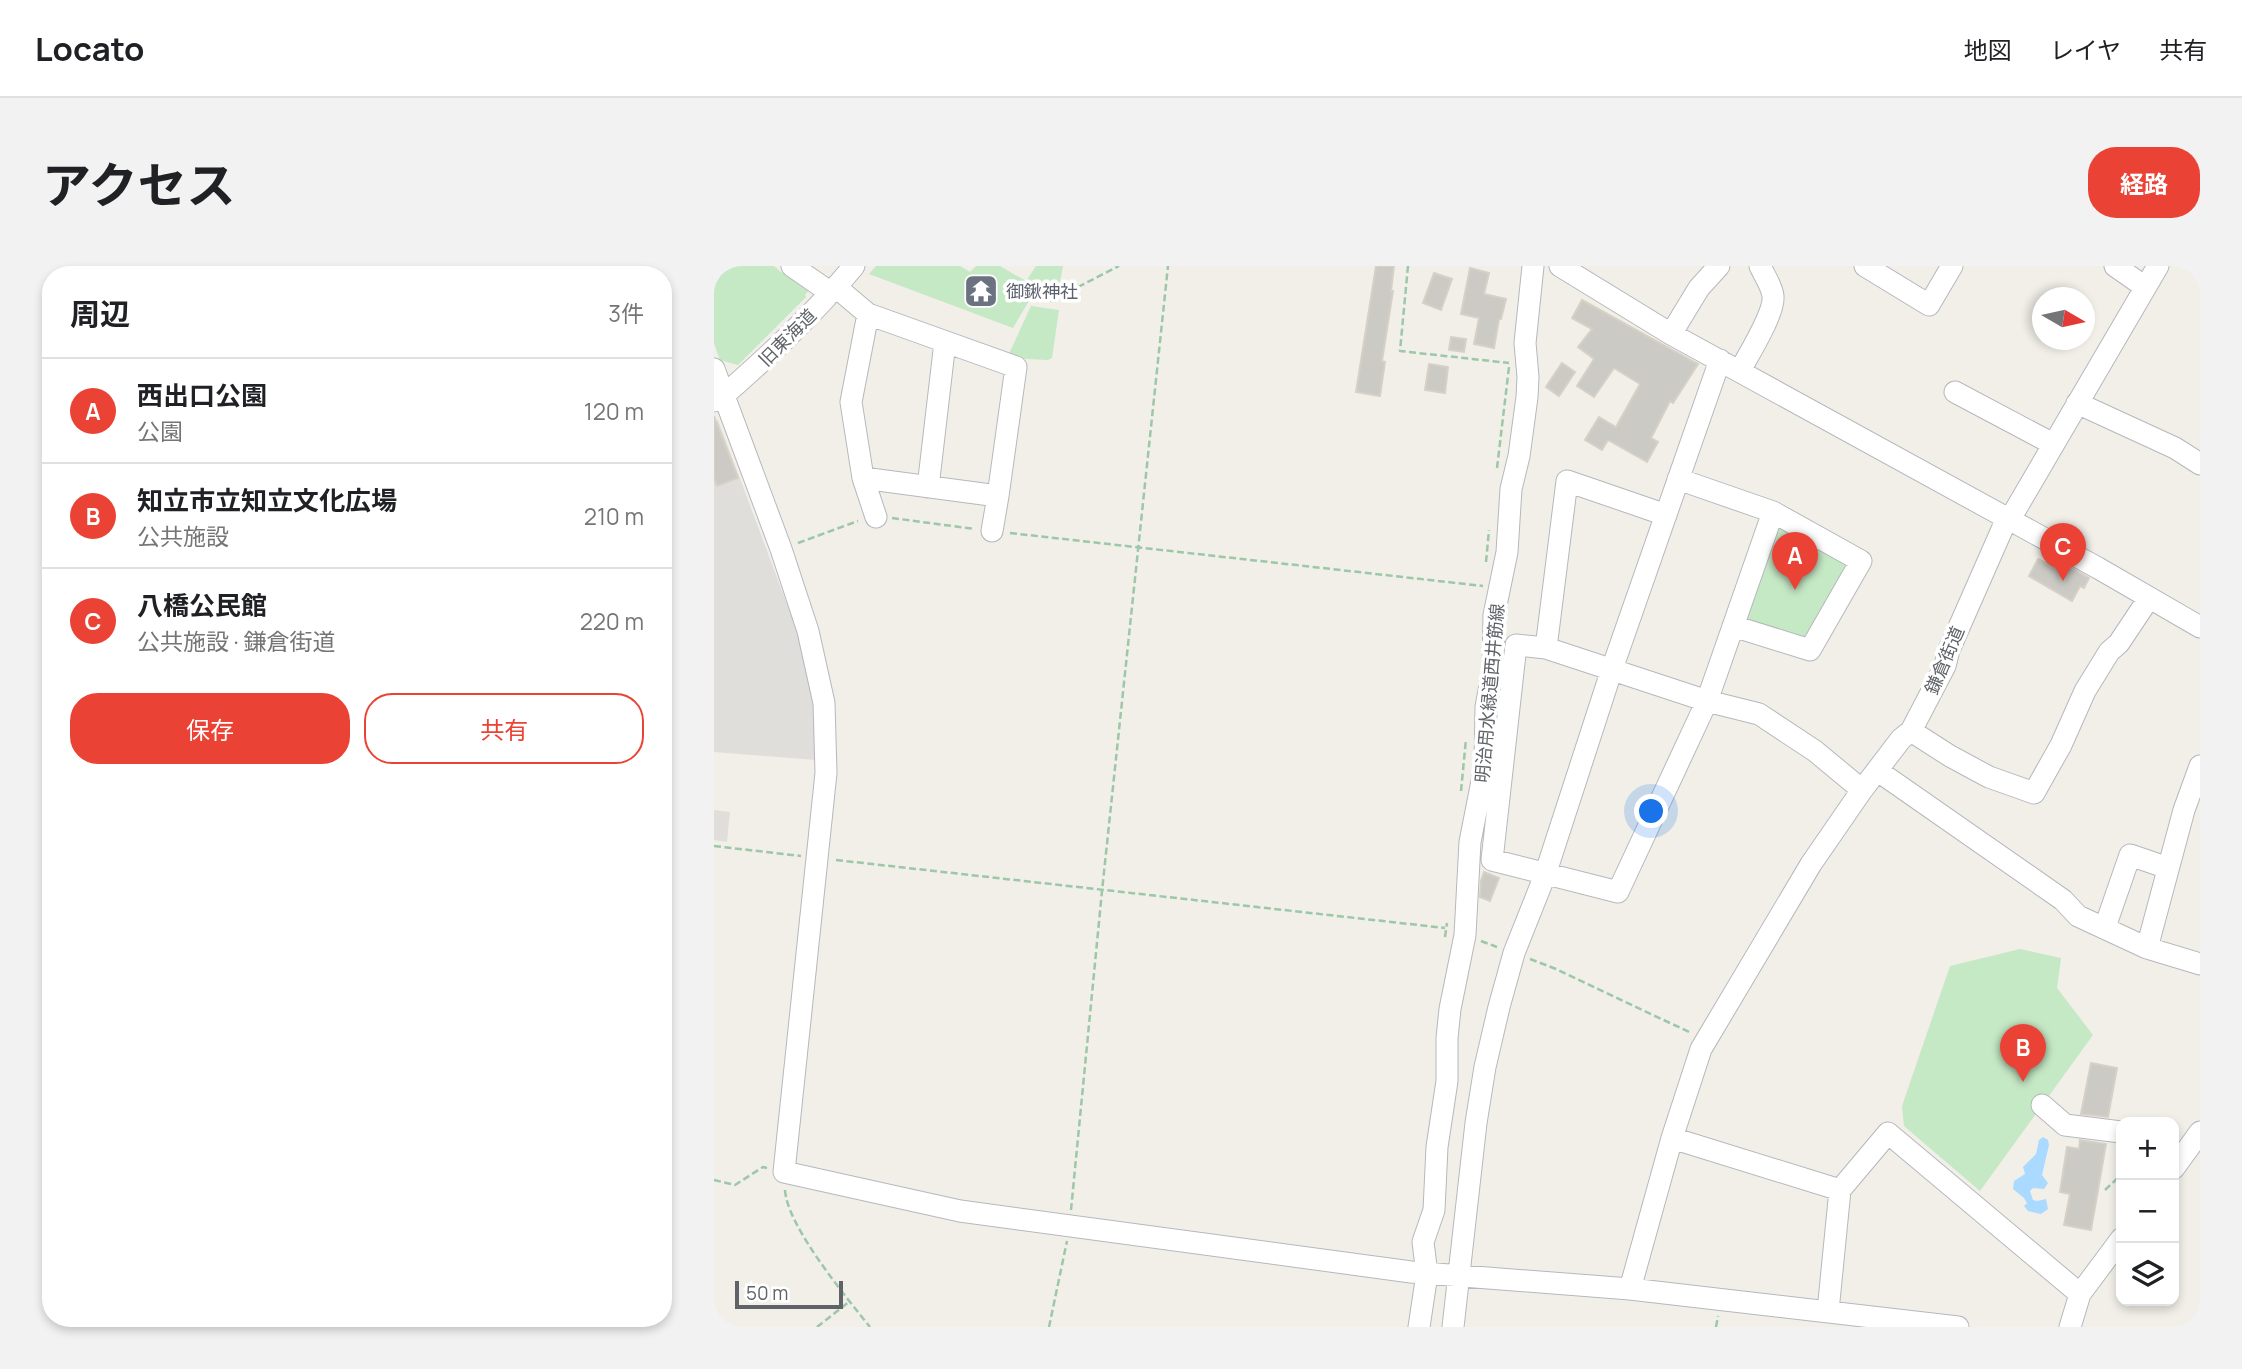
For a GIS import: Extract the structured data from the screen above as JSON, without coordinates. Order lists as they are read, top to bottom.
{
  "streets": {
    "street": ["旧東海道", "鎌倉街道", "明治用水緑道西井筋線"]
  },
  "places": {
    "temple": ["御鍬神社"]
  },
  "scale_bar": "50 m",
  "north": "right",
  "page": {
    "header": "Locato",
    "nav": ["地図", "レイヤ", "共有"],
    "title": "アクセス",
    "buttons": [
      "経路",
      ["保存", "共有"]
    ],
    "heading": ["周辺", "3件"],
    "list": [
      {
        "mark": "A",
        "name": "西出口公園",
        "note": "公園",
        "value": "120 m"
      },
      {
        "mark": "B",
        "name": "知立市立知立文化広場",
        "note": "公共施設",
        "value": "210 m"
      },
      {
        "mark": "C",
        "name": "八橋公民館",
        "note": "公共施設 · 鎌倉街道",
        "value": "220 m"
      }
    ],
    "pins": ["C", "A", "B"],
    "map_buttons": ["+", "−"],
    "scale": "50 m"
  }
}
